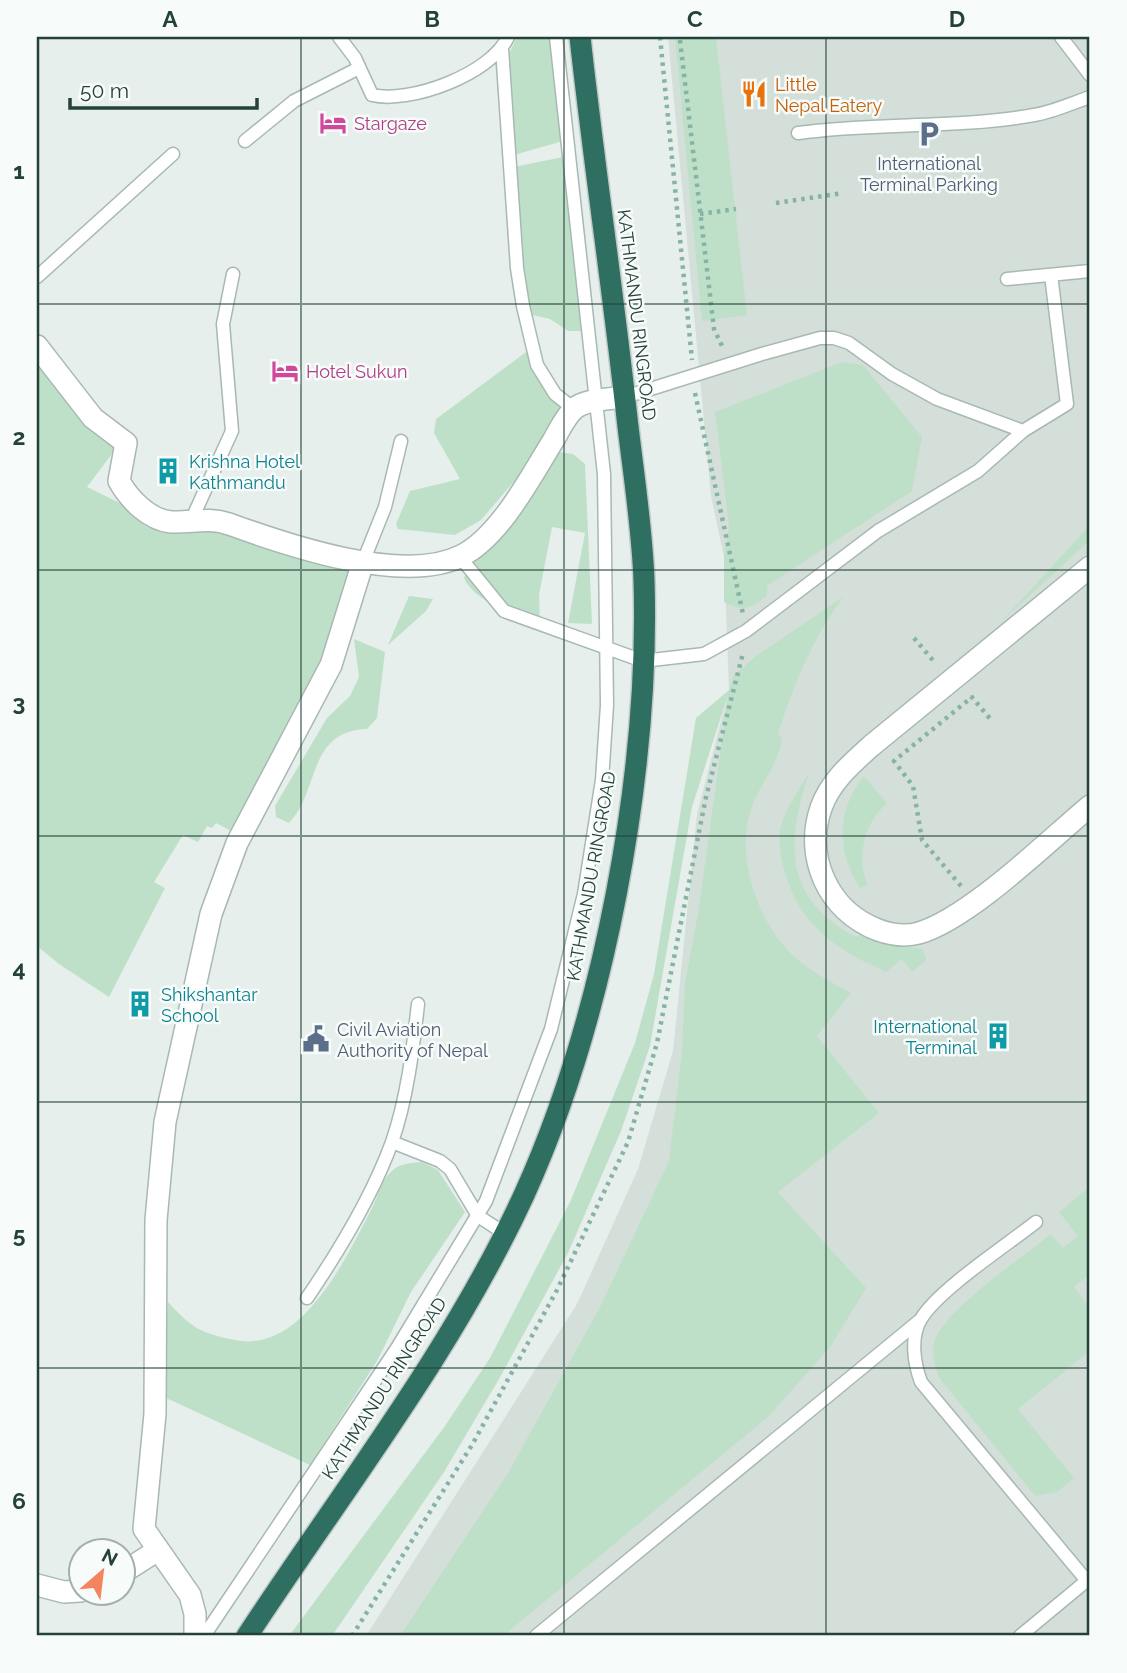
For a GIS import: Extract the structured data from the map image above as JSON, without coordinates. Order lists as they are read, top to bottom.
{
  "streets": {
    "highway": ["KATHMANDU RINGROAD"]
  },
  "places": {
    "restaurant": ["Little Nepal Eatery"],
    "hotel": ["Stargaze", "Hotel Sukun"],
    "parking": ["International Terminal Parking"],
    "building": ["Krishna Hotel Kathmandu", "Shikshantar School", "International Terminal"],
    "public building": ["Civil Aviation Authority of Nepal"]
  },
  "scale_bar": "50 m",
  "north": "top right",
  "grid": {
    "columns": [
      "A",
      "B",
      "C",
      "D"
    ],
    "rows": [
      "1",
      "2",
      "3",
      "4",
      "5",
      "6"
    ]
  }
}
